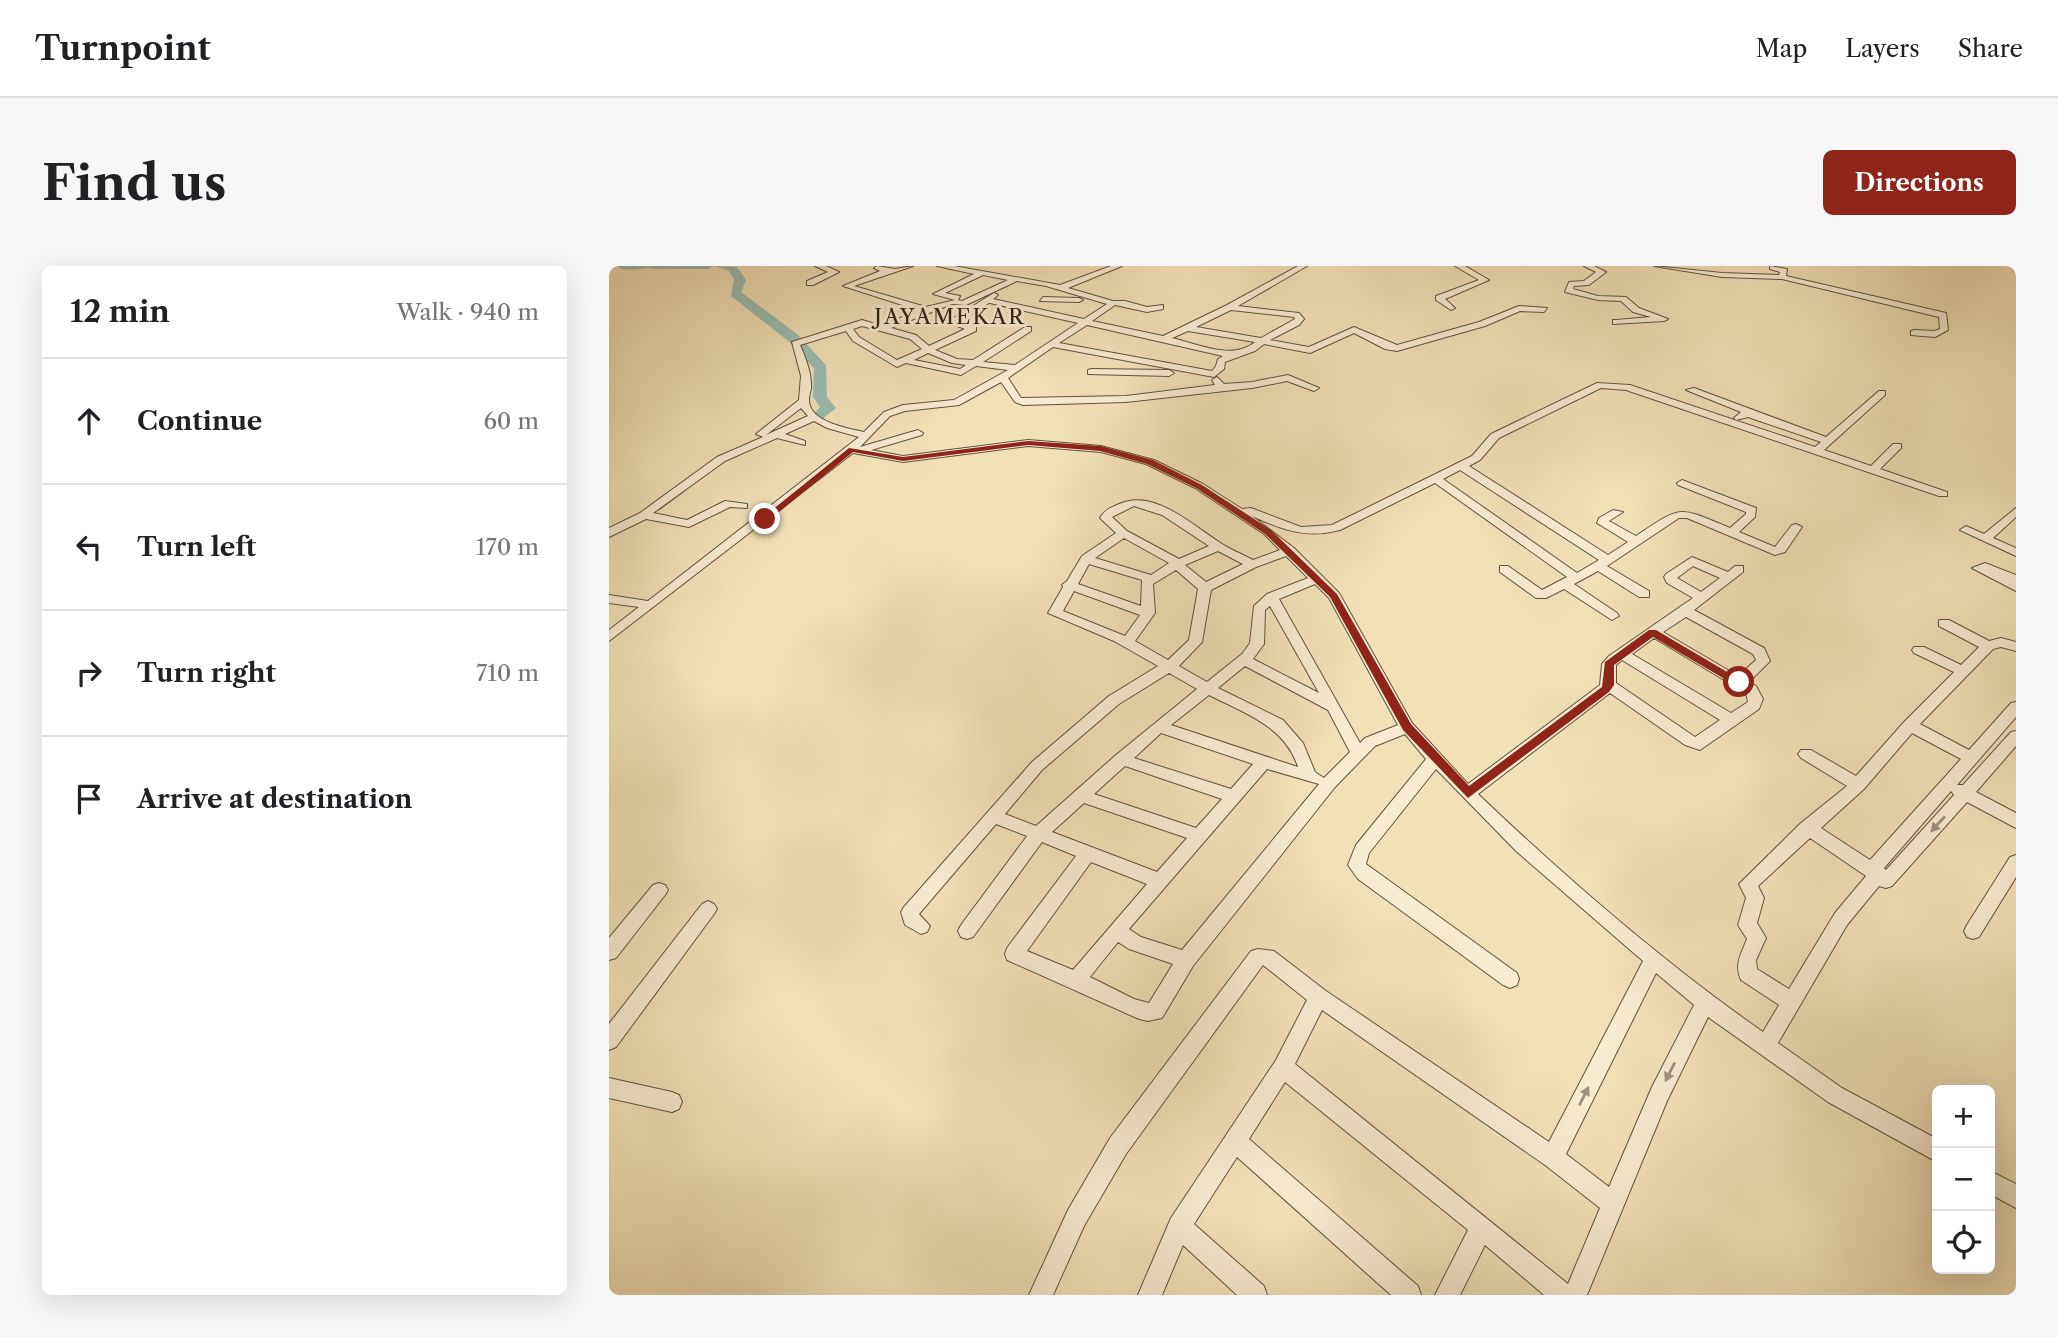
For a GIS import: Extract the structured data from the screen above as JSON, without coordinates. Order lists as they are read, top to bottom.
{
  "districts": ["JAYAMEKAR"],
  "page": {
    "header": "Turnpoint",
    "nav": ["Map", "Layers", "Share"],
    "buttons": "Directions",
    "title": "Find us",
    "heading": ["12 min", "Walk · 940 m"],
    "list": [
      ["Continue", "60 m"],
      ["Turn left", "170 m"],
      ["Turn right", "710 m"],
      "Arrive at destination"
    ],
    "map_buttons": ["+", "−"]
  }
}
